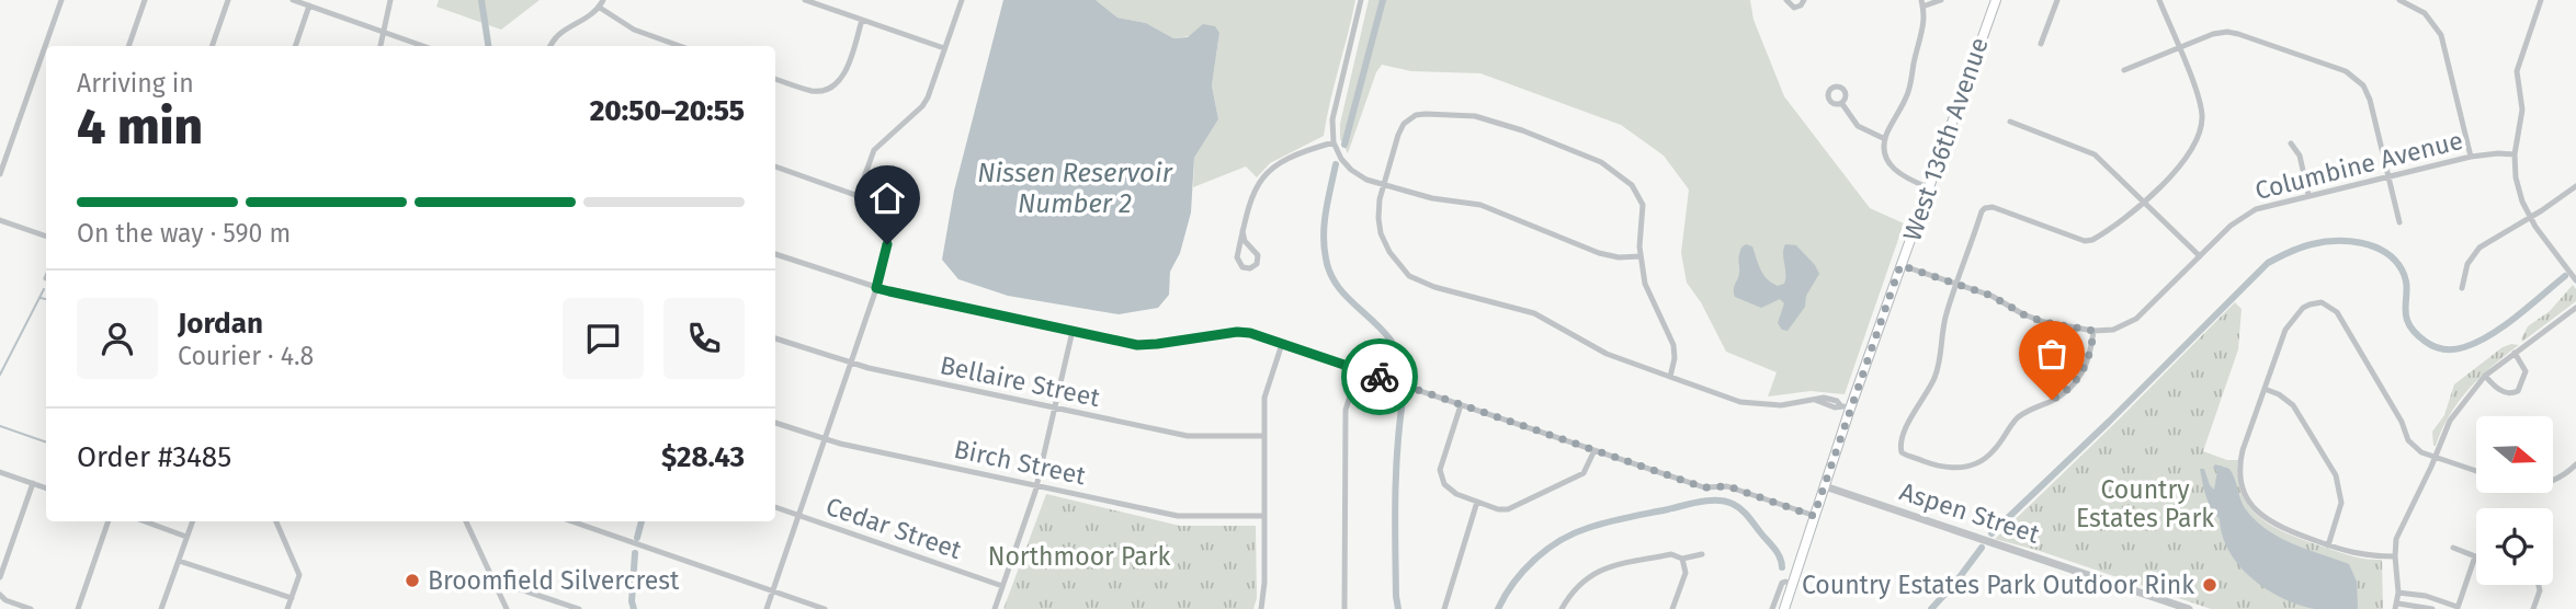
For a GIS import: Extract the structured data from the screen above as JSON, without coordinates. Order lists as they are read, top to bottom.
{
  "streets": {
    "main road": ["West 136th Avenue"],
    "street": [
      "Columbine Avenue",
      "Bellaire Street",
      "Birch Street",
      "Aspen Street",
      "Cedar Street"
    ]
  },
  "crossings": [
    ["West 136th Avenue", "Columbine Avenue"],
    ["West 136th Avenue", "Aspen Street"]
  ],
  "water": ["Nissen Reservoir Number 2"],
  "parks": ["Country Estates Park", "Northmoor Park"],
  "places": ["Broomfield Silvercrest", "Country Estates Park Outdoor Rink"],
  "north": "right",
  "page": {
    "heading": ["4 min", "Arriving in", "20:50–20:55"],
    "panel": [
      "Jordan",
      "Courier · 4.8",
      "Order #3485",
      "$28.43"
    ],
    "bar": "On the way · 590 m"
  }
}
